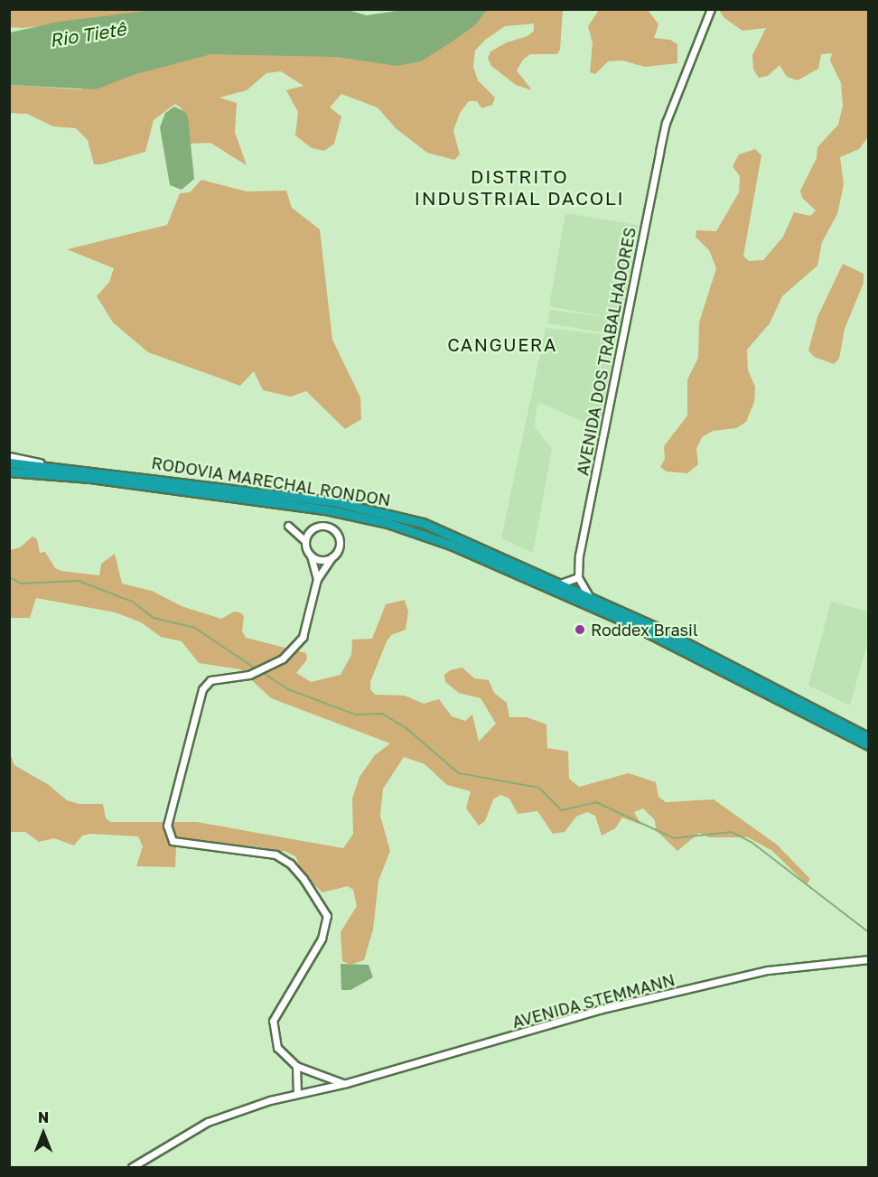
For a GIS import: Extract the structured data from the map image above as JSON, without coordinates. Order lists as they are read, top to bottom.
{
  "streets": {
    "highway": ["RODOVIA MARECHAL RONDON"],
    "street": ["AVENIDA DOS TRABALHADORES", "AVENIDA STEMMANN"]
  },
  "districts": ["DISTRITO INDUSTRIAL DACOLI", "CANGUERA"],
  "water": ["Rio Tietê"],
  "places": ["Roddex Brasil"],
  "north": "top"
}
